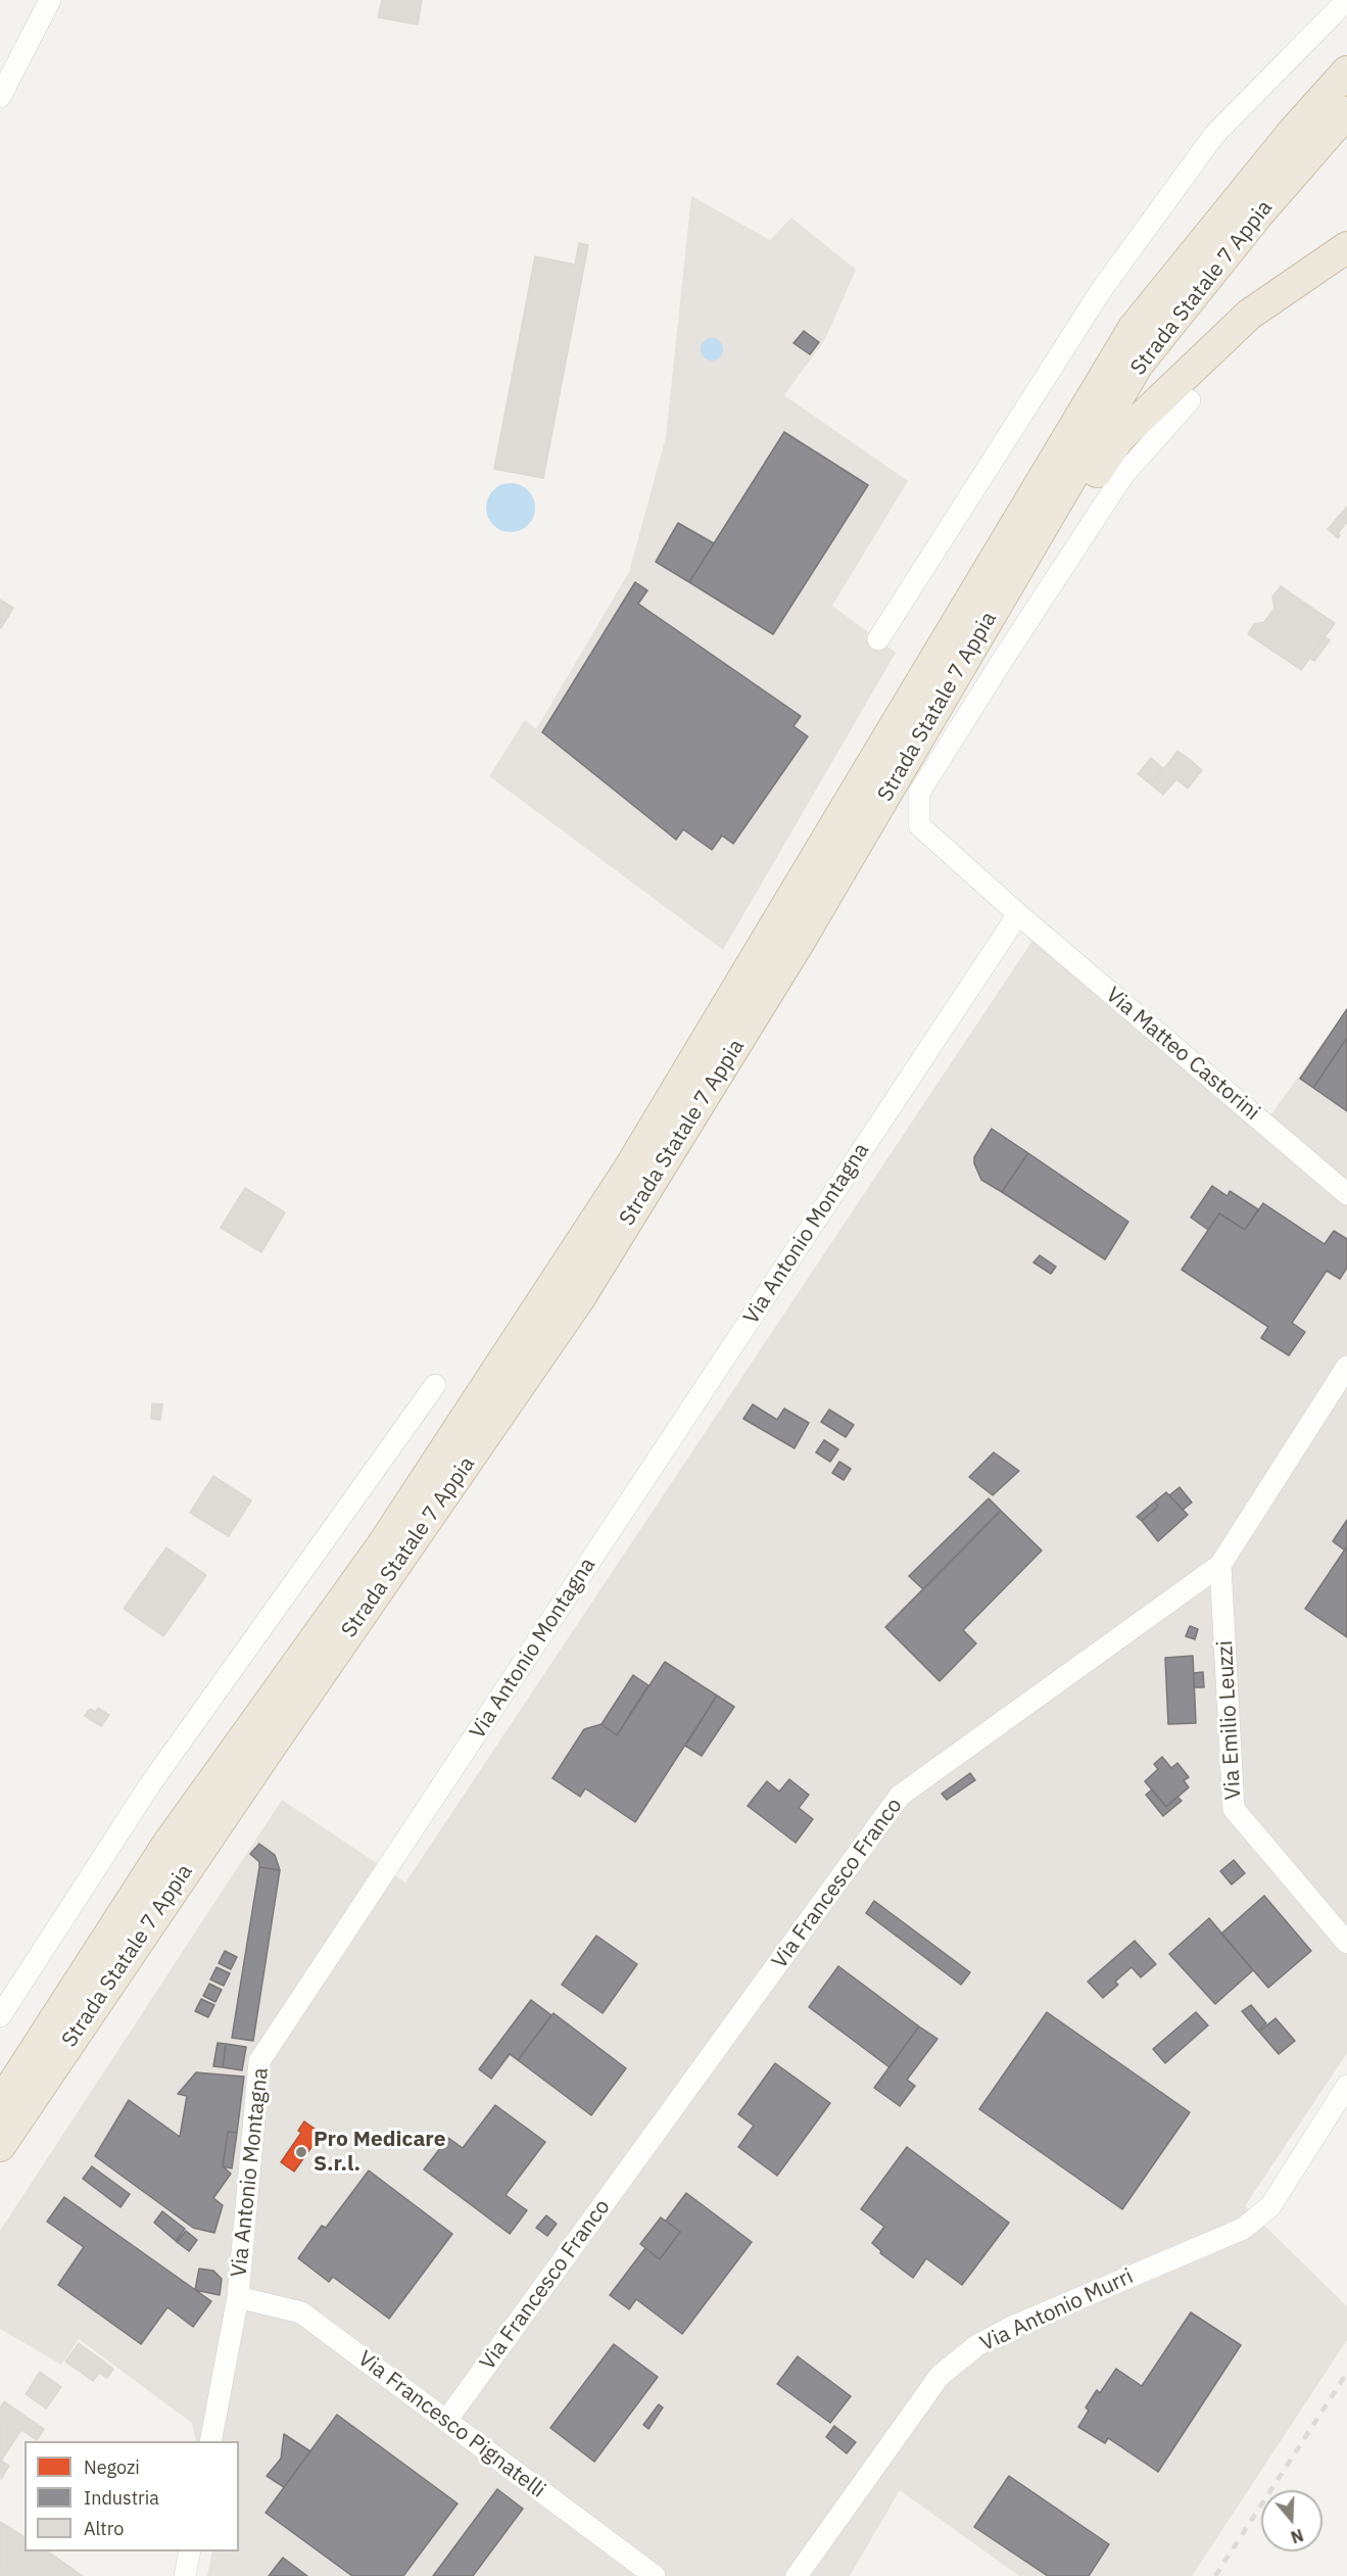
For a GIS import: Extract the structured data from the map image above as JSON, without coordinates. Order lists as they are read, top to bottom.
{
  "streets": {
    "highway": ["Strada Statale 7 Appia"],
    "street": [
      "Via Matteo Castorini",
      "Via Antonio Montagna",
      "Via Emilio Leuzzi",
      "Via Francesco Franco",
      "Via Antonio Murri",
      "Via Francesco Pignatelli"
    ]
  },
  "crossings": [
    ["Via Matteo Castorini", "Via Antonio Montagna"],
    ["Via Antonio Montagna", "Via Francesco Pignatelli"],
    ["Via Emilio Leuzzi", "Via Francesco Franco"],
    ["Via Francesco Franco", "Via Francesco Pignatelli"]
  ],
  "places": ["Pro Medicare S.r.l."],
  "legend": ["Negozi", "Industria", "Altro"],
  "north": "bottom"
}
